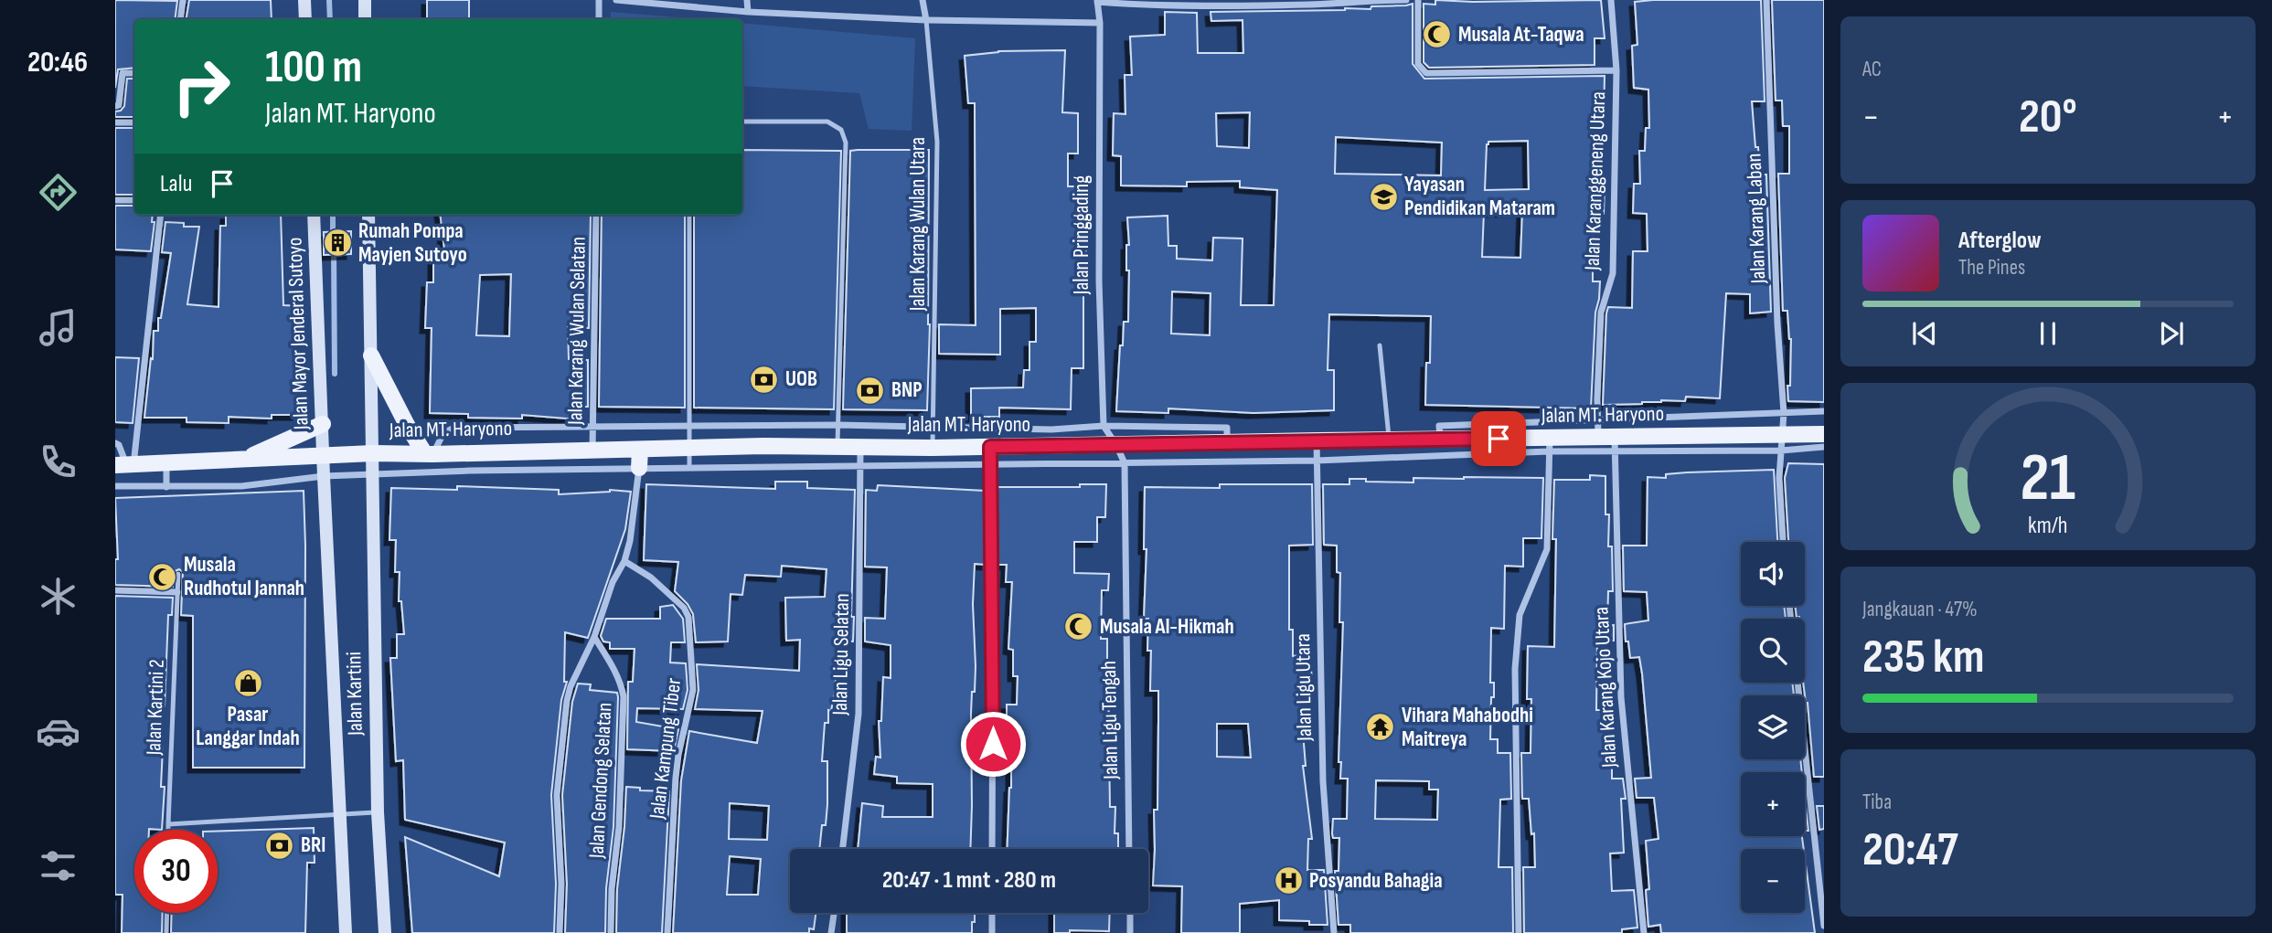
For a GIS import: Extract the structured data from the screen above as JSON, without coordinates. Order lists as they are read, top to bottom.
{
  "streets": {
    "main road": ["Jalan Mayor Jenderal Sutoyo", "Jalan MT. Haryono", "Jalan Kartini"],
    "street": [
      "Jalan Karanggeneng Utara",
      "Jalan Karang Laban",
      "Jalan Karang Wulan Utara",
      "Jalan Pringgading",
      "Jalan Karang Wulan Selatan",
      "Jalan Ligu Selatan",
      "Jalan Ligu Utara",
      "Jalan Karang Kojo Utara",
      "Jalan Ligu Tengah",
      "Jalan Kampung Tiber",
      "Jalan Gendong Selatan"
    ],
    "lane": ["Jalan Kartini 2"]
  },
  "crossings": [
    ["Jalan Karanggeneng Utara", "Jalan MT. Haryono"],
    ["Jalan Karanggeneng Utara", "Jalan Karang Kojo Utara"],
    ["Jalan Karang Laban", "Jalan MT. Haryono"],
    ["Jalan Karang Wulan Utara", "Jalan MT. Haryono"],
    ["Jalan Karang Wulan Selatan", "Jalan MT. Haryono"],
    ["Jalan Mayor Jenderal Sutoyo", "Jalan MT. Haryono"],
    ["Jalan Mayor Jenderal Sutoyo", "Jalan Kartini"],
    ["Jalan MT. Haryono", "Jalan Ligu Selatan"],
    ["Jalan MT. Haryono", "Jalan Ligu Utara"],
    ["Jalan MT. Haryono", "Jalan Karang Kojo Utara"],
    ["Jalan MT. Haryono", "Jalan Kartini"]
  ],
  "places": {
    "mosque": ["Musala At-Taqwa", "Musala Rudhotul Jannah", "Musala Al-Hikmah"],
    "school or university": ["Yayasan Pendidikan Mataram"],
    "building": ["Rumah Pompa Mayjen Sutoyo"],
    "bank": ["UOB", "BNP", "BRI"],
    "shop": ["Pasar Langgar Indah"],
    "temple": ["Vihara Mahabodhi Maitreya"],
    "hospital": ["Posyandu Bahagia"]
  },
  "page": {
    "tabs": "20:46",
    "tile": [
      "AC",
      ["Jangkauan · 47%", "235 km"],
      ["Tiba", "20:47"]
    ],
    "turn": ["100 m", "Jalan MT. Haryono"],
    "heat": ["−", "20°", "+"],
    "then": "Lalu",
    "song": ["Afterglow", "The Pines"],
    "map_buttons": ["+", "−"],
    "limit": "30",
    "trip": "20:47 · 1 mnt · 280 m",
    "gauge": ["21", "km/h"]
  }
}
